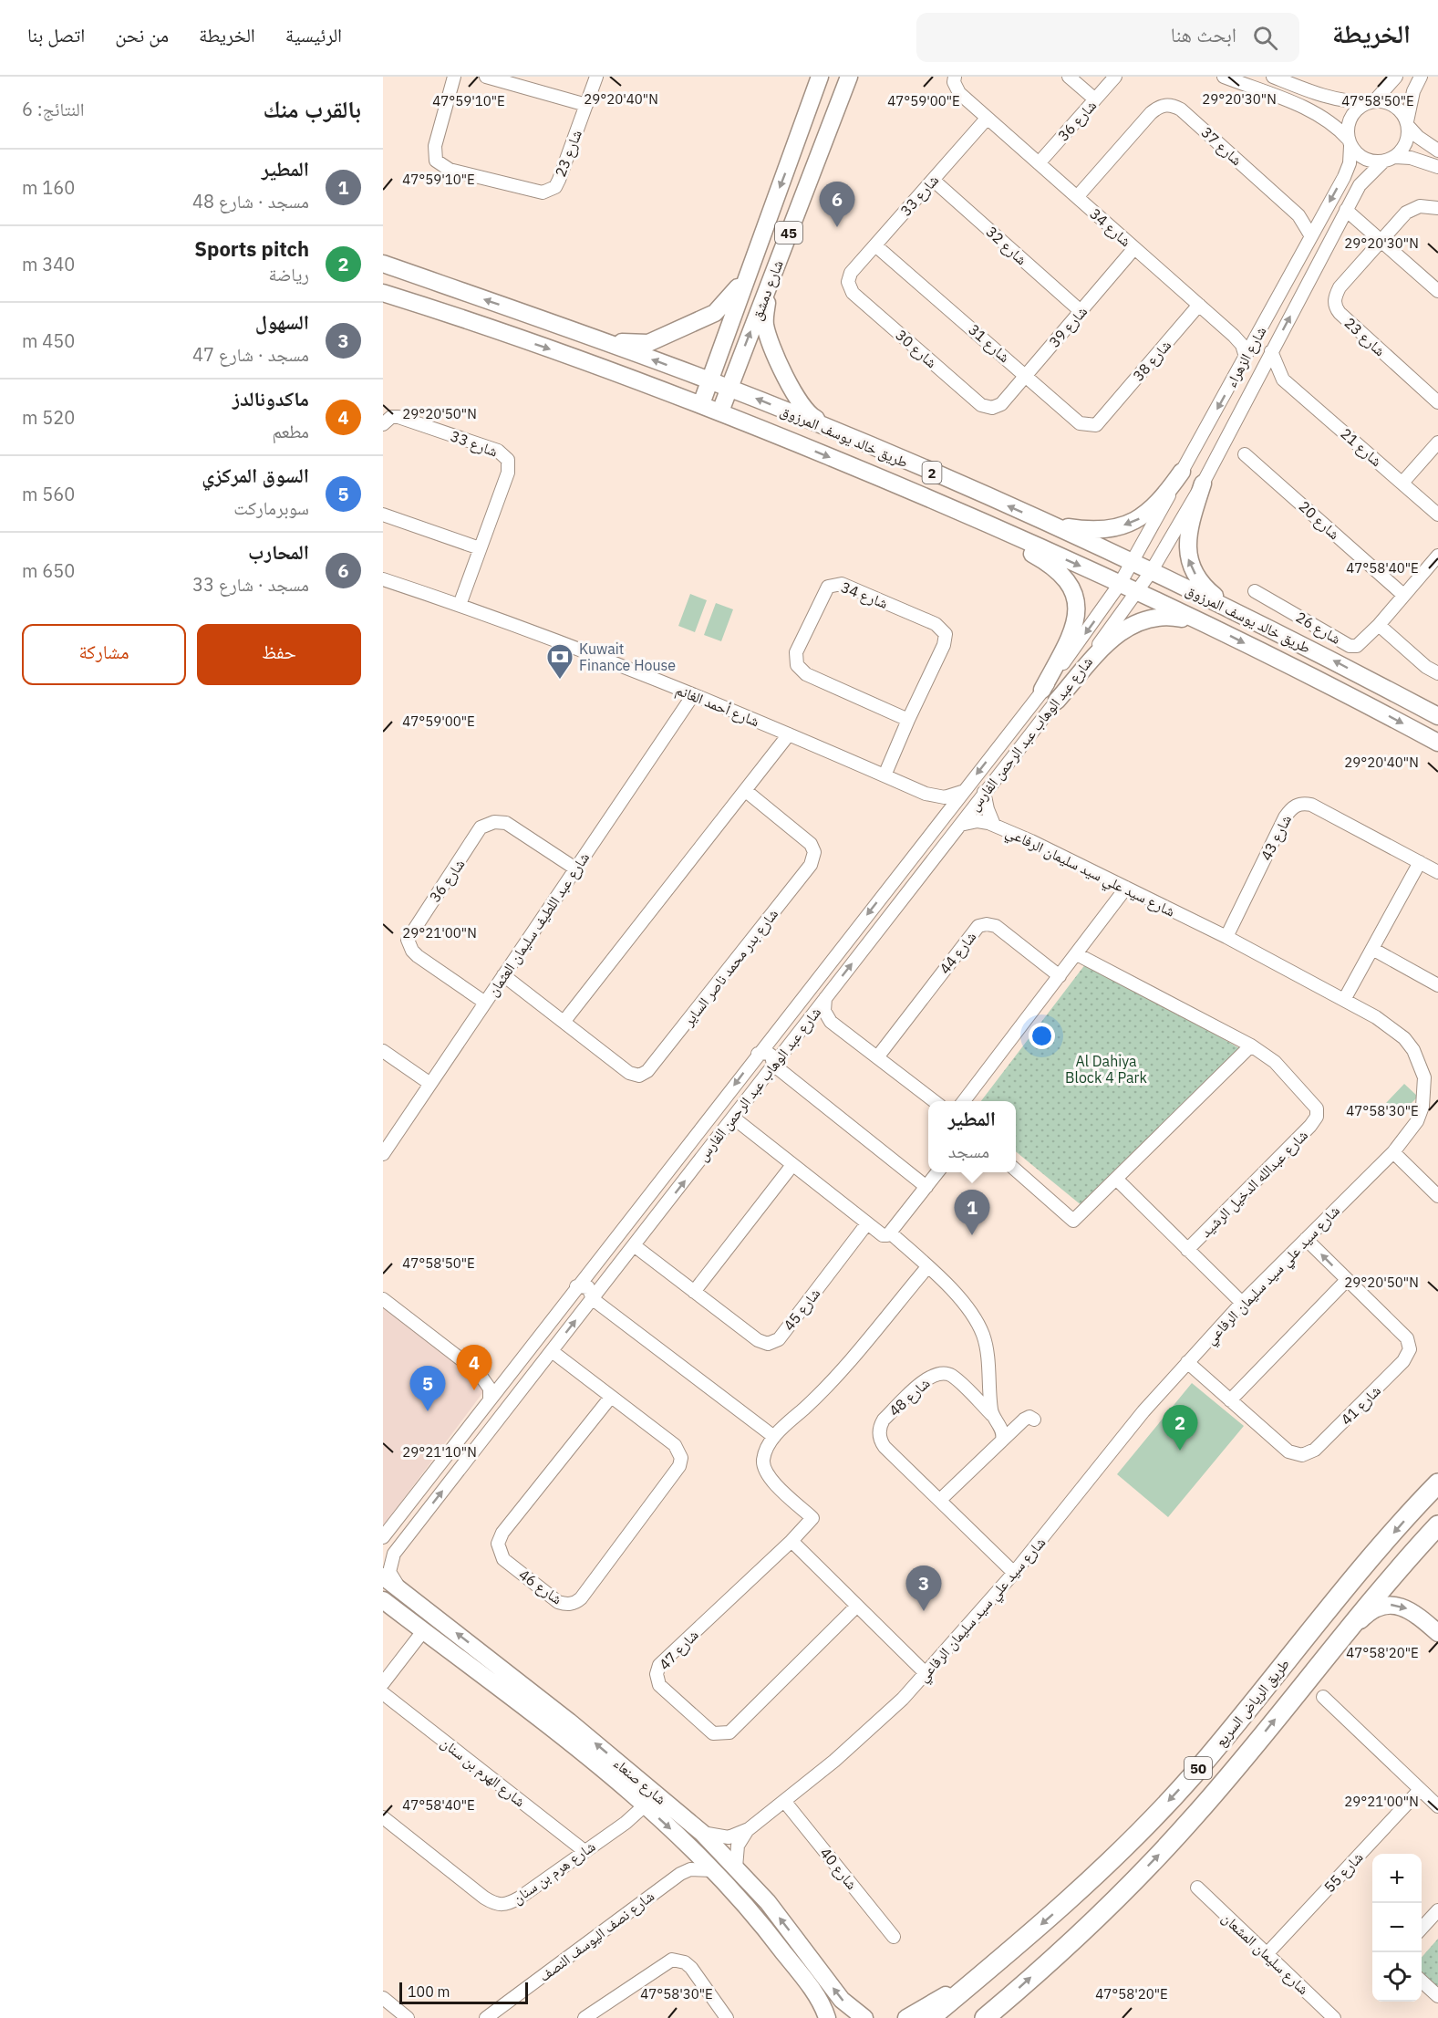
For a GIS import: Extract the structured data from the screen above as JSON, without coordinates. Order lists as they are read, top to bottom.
{
  "streets": {
    "highway": ["طريق الرياض السريع", "50"],
    "main road": [
      "45",
      "شارع دمشق",
      "طريق خالد يوسف المرزوق",
      "2",
      "شارع صنعاء"
    ],
    "street": [
      "شارع 36",
      "شارع 37",
      "شارع 23",
      "شارع 33",
      "شارع 34",
      "شارع 32",
      "شارع 39",
      "شارع 31",
      "شارع 30",
      "شارع الزهراء",
      "شارع 38",
      "شارع 21",
      "شارع 20",
      "شارع 26",
      "شارع أحمد الغانم",
      "شارع عبد الوهاب عبد الرحمن الفارس",
      "شارع 43",
      "شارع سيد علي سيد سليمان الرفاعي",
      "شارع عبد اللطيف سليمان العثمان",
      "شارع 44",
      "شارع بدر محمد ناصر الساير",
      "شارع عبدالله الدخيل الرشيد",
      "شارع 45",
      "شارع 48",
      "شارع 41",
      "شارع 46",
      "شارع 47",
      "شارع الهرم بن سنان",
      "شارع 40",
      "شارع هرم بن سنان",
      "شارع 55",
      "شارع نصف اليوسف النصف",
      "شارع سليمان المشعان"
    ]
  },
  "crossings": [
    ["شارع 36", "شارع 34"],
    ["شارع 36", "شارع عبد اللطيف سليمان العثمان"],
    ["شارع 37", "شارع 34"],
    ["شارع 37", "شارع الزهراء"],
    ["شارع 33", "شارع 34"],
    ["شارع 33", "شارع 32"],
    ["شارع 33", "شارع 31"],
    ["شارع 33", "شارع 30"],
    ["شارع 33", "شارع أحمد الغانم"],
    ["شارع 34", "شارع 39"],
    ["شارع 34", "شارع الزهراء"],
    ["شارع 34", "شارع 38"],
    ["شارع 34", "شارع أحمد الغانم"],
    ["شارع 32", "شارع 39"],
    ["شارع دمشق", "طريق خالد يوسف المرزوق"],
    ["شارع 39", "شارع 31"],
    ["شارع 39", "شارع 30"],
    ["شارع 31", "شارع 38"],
    ["شارع الزهراء", "طريق خالد يوسف المرزوق"],
    ["شارع الزهراء", "شارع 21"],
    ["شارع الزهراء", "شارع عبد الوهاب عبد الرحمن الفارس"],
    ["طريق خالد يوسف المرزوق", "شارع عبد الوهاب عبد الرحمن الفارس"],
    ["شارع 20", "شارع 26"],
    ["شارع أحمد الغانم", "شارع عبد الوهاب عبد الرحمن الفارس"],
    ["شارع أحمد الغانم", "شارع عبد اللطيف سليمان العثمان"],
    ["شارع عبد الوهاب عبد الرحمن الفارس", "شارع سيد علي سيد سليمان الرفاعي"],
    ["شارع عبد الوهاب عبد الرحمن الفارس", "شارع 45"],
    ["شارع عبد الوهاب عبد الرحمن الفارس", "شارع 46"],
    ["شارع عبد الوهاب عبد الرحمن الفارس", "شارع صنعاء"],
    ["شارع 43", "شارع سيد علي سيد سليمان الرفاعي"],
    ["شارع سيد علي سيد سليمان الرفاعي", "شارع عبدالله الدخيل الرشيد"],
    ["شارع سيد علي سيد سليمان الرفاعي", "شارع 48"],
    ["شارع سيد علي سيد سليمان الرفاعي", "شارع 41"],
    ["شارع سيد علي سيد سليمان الرفاعي", "شارع صنعاء"],
    ["شارع سيد علي سيد سليمان الرفاعي", "شارع 40"],
    ["شارع عبد اللطيف سليمان العثمان", "شارع بدر محمد ناصر الساير"],
    ["شارع الهرم بن سنان", "شارع هرم بن سنان"],
    ["شارع صنعاء", "شارع هرم بن سنان"],
    ["شارع 55", "شارع سليمان المشعان"]
  ],
  "parks": ["Al Dahiya Block 4 Park"],
  "places": {
    "bank": ["Kuwait Finance House"]
  },
  "scale_bar": "100 m",
  "page": {
    "header": "الخريطة",
    "search": "ابحث هنا",
    "nav": [
      "الرئيسية",
      "الخريطة",
      "من نحن",
      "اتصل بنا"
    ],
    "heading": ["بالقرب منك", "النتائج: 6"],
    "list": [
      {
        "mark": "1",
        "name": "المطير",
        "note": "مسجد · شارع 48",
        "value": "160 m"
      },
      {
        "mark": "2",
        "name": "Sports pitch",
        "note": "رياضة",
        "value": "340 m"
      },
      {
        "mark": "3",
        "name": "السهول",
        "note": "مسجد · شارع 47",
        "value": "450 m"
      },
      {
        "mark": "4",
        "name": "ماكدونالدز",
        "note": "مطعم",
        "value": "520 m"
      },
      {
        "mark": "5",
        "name": "السوق المركزي",
        "note": "سوبرماركت",
        "value": "560 m"
      },
      {
        "mark": "6",
        "name": "المحارب",
        "note": "مسجد · شارع 33",
        "value": "650 m"
      }
    ],
    "pins": [
      "6",
      "1",
      "4",
      "5",
      "2",
      "3"
    ],
    "buttons": ["حفظ", "مشاركة"],
    "popup": ["المطير", "مسجد"],
    "map_buttons": ["+", "−"],
    "scale": "100 m"
  },
  "coordinates": [
    "29°20'30\"N",
    "29°20'40\"N",
    "47°59'10\"E",
    "47°59'00\"E",
    "47°58'50\"E",
    "29°20'50\"N",
    "47°58'40\"E",
    "29°21'00\"N",
    "47°58'30\"E",
    "29°21'10\"N",
    "47°58'20\"E"
  ]
}
